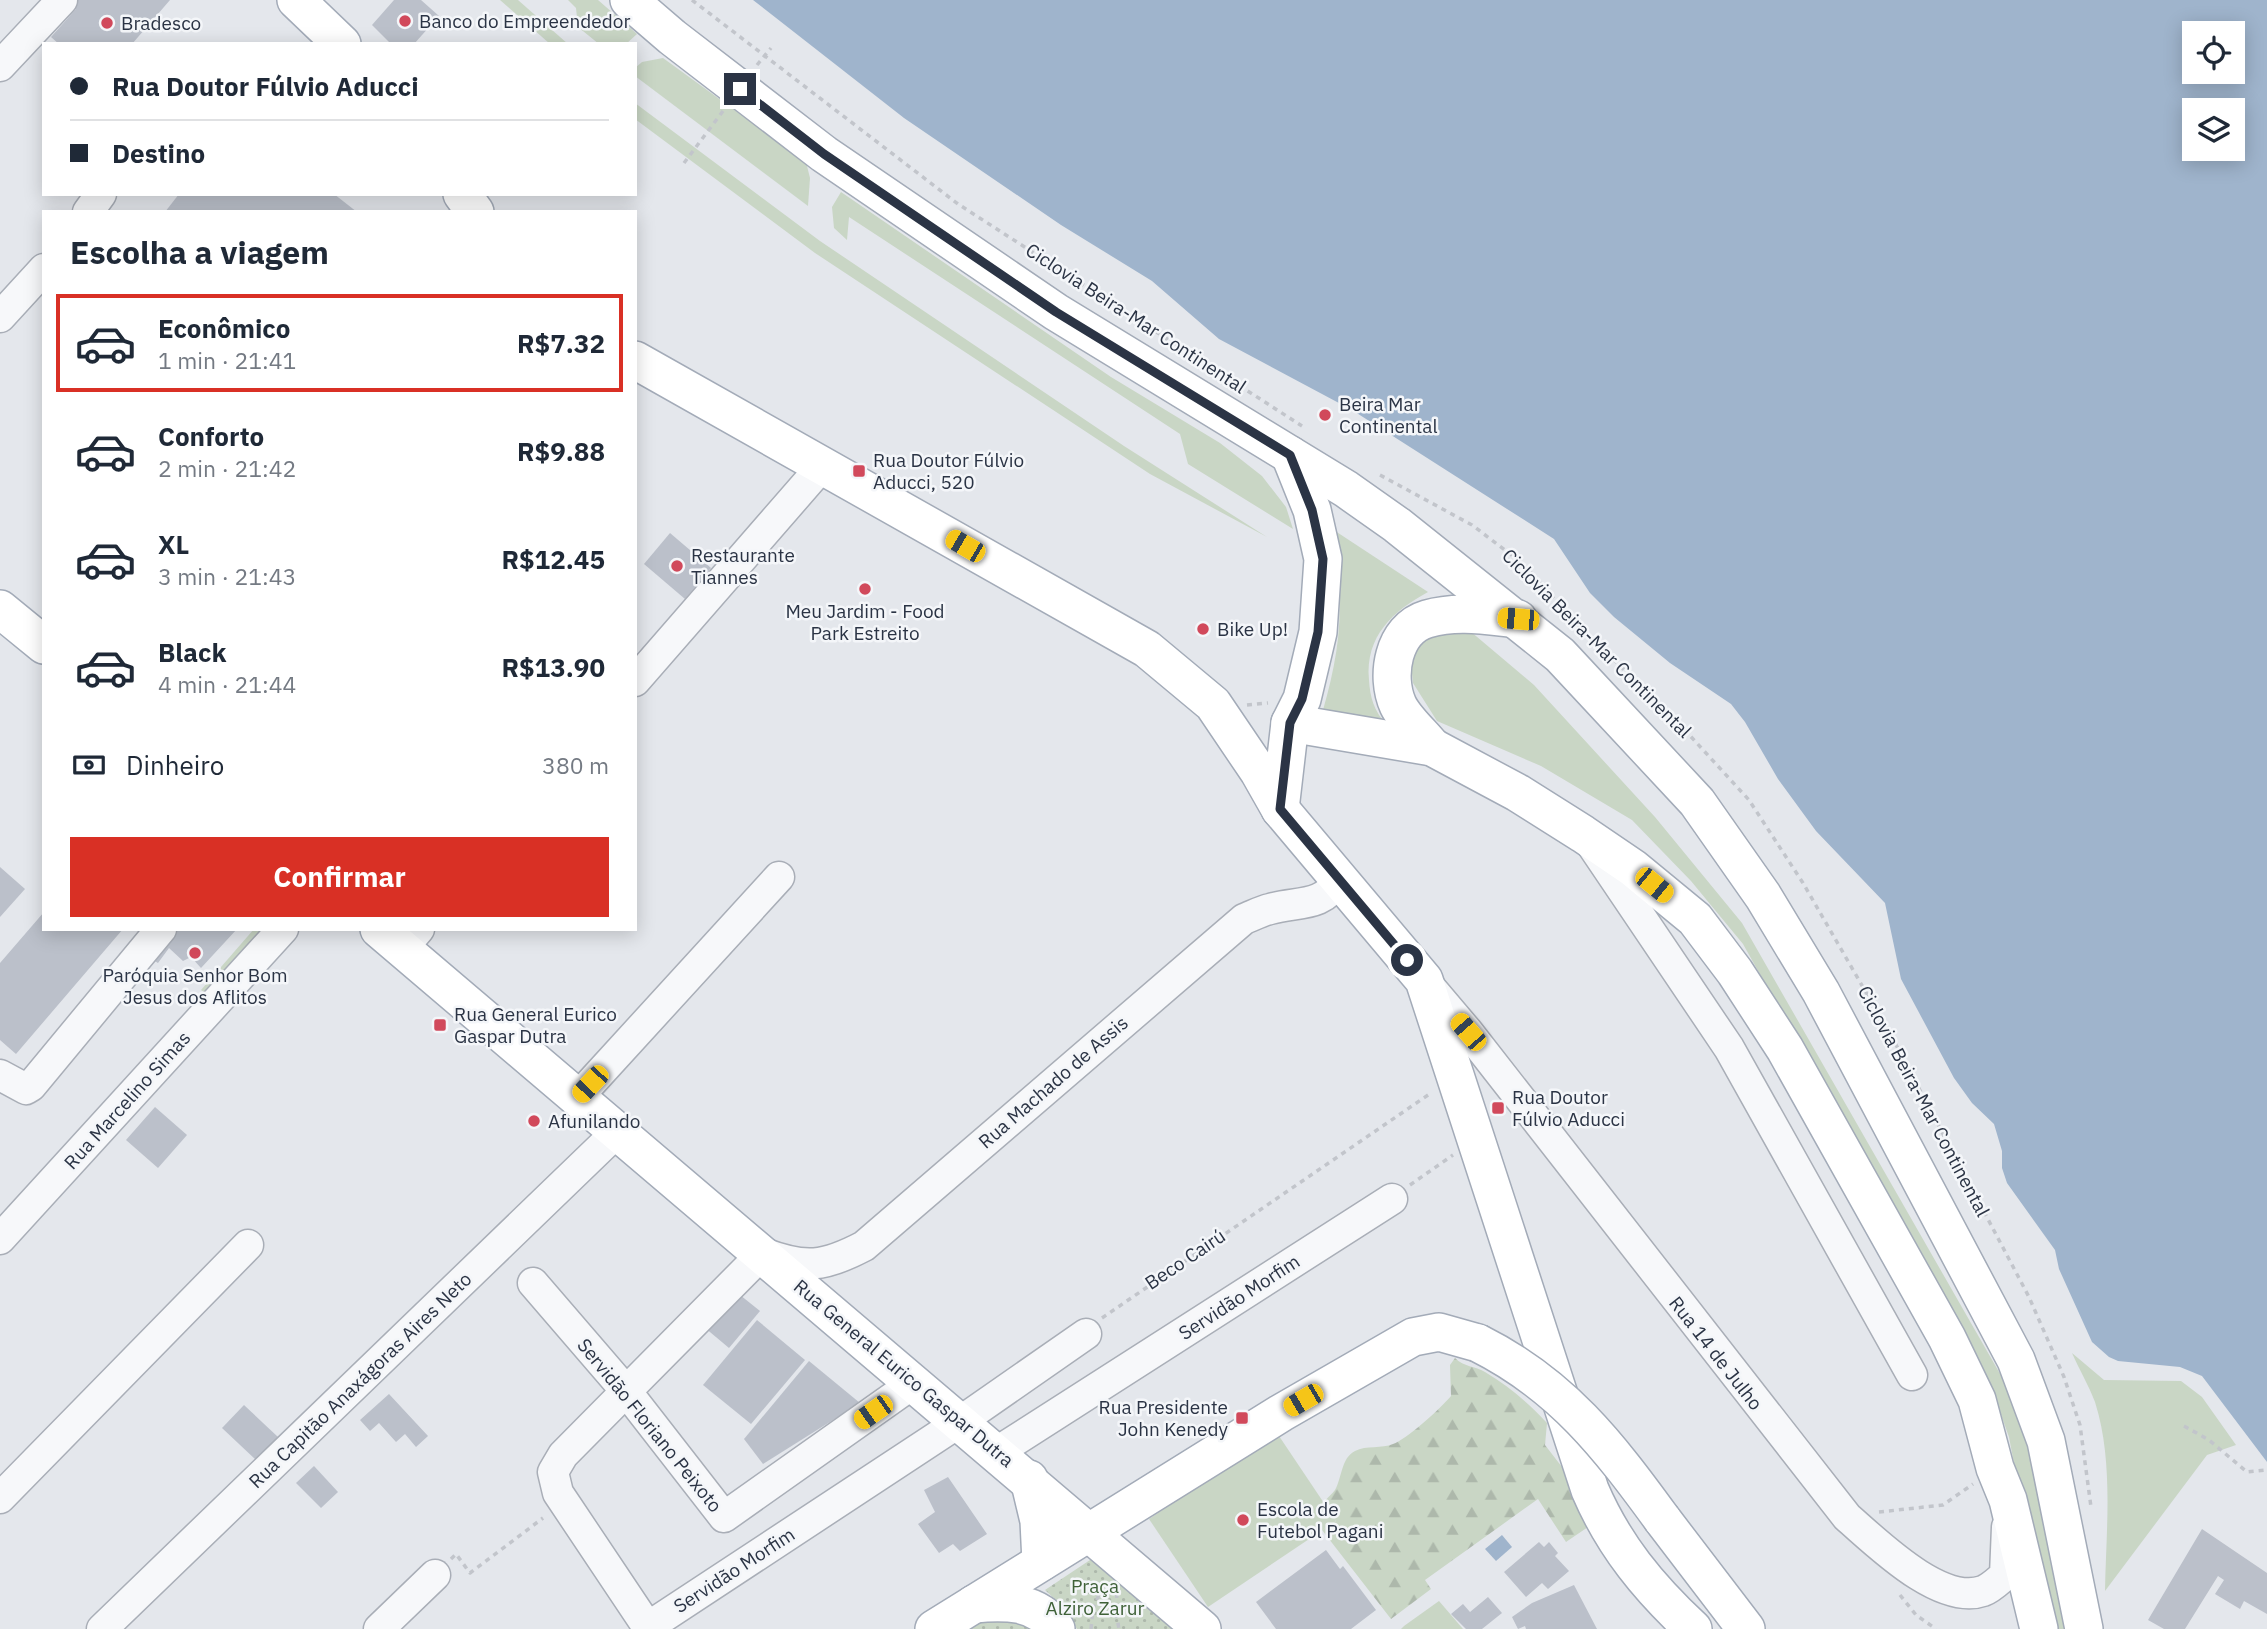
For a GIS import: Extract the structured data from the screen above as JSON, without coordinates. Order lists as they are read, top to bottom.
{
  "streets": {
    "main road": ["Rua General Eurico Gaspar Dutra"],
    "street": [
      "Rua Machado de Assis",
      "Rua Marcelino Simas",
      "Servidão Morfim",
      "Rua 14 de Julho",
      "Rua Capitão Anaxágoras Aires Neto",
      "Servidão Floriano Peixoto"
    ],
    "path": ["Ciclovia Beira-Mar Continental", "Beco Cairú"]
  },
  "crossings": [
    ["Rua Machado de Assis", "Rua General Eurico Gaspar Dutra"],
    ["Servidão Morfim", "Rua General Eurico Gaspar Dutra"],
    ["Rua General Eurico Gaspar Dutra", "Rua Capitão Anaxágoras Aires Neto"],
    ["Rua General Eurico Gaspar Dutra", "Servidão Floriano Peixoto"]
  ],
  "parks": ["Praça Alziro Zarur"],
  "places": {
    "other": [
      "Banco do Empreendedor",
      "Bradesco",
      "Beira Mar Continental",
      "Restaurante Tiannes",
      "Meu Jardim - Food Park Estreito",
      "Bike Up!",
      "Paróquia Senhor Bom Jesus dos Aflitos",
      "Afunilando",
      "Escola de Futebol Pagani"
    ],
    "transit": [
      "Rua Doutor Fúlvio Aducci, 520",
      "Rua General Eurico Gaspar Dutra",
      "Rua Doutor Fúlvio Aducci",
      "Rua Presidente John Kenedy"
    ]
  },
  "page": {
    "banner": ["Rua Doutor Fúlvio Aducci", "Destino"],
    "heading": "Escolha a viagem",
    "list": [
      {
        "name": "Econômico",
        "note": "1 min · 21:41",
        "value": "R$7.32"
      },
      {
        "name": "Conforto",
        "note": "2 min · 21:42",
        "value": "R$9.88"
      },
      {
        "name": "XL",
        "note": "3 min · 21:43",
        "value": "R$12.45"
      },
      {
        "name": "Black",
        "note": "4 min · 21:44",
        "value": "R$13.90"
      }
    ],
    "pay": ["Dinheiro", "380 m"],
    "buttons": "Confirmar"
  }
}
